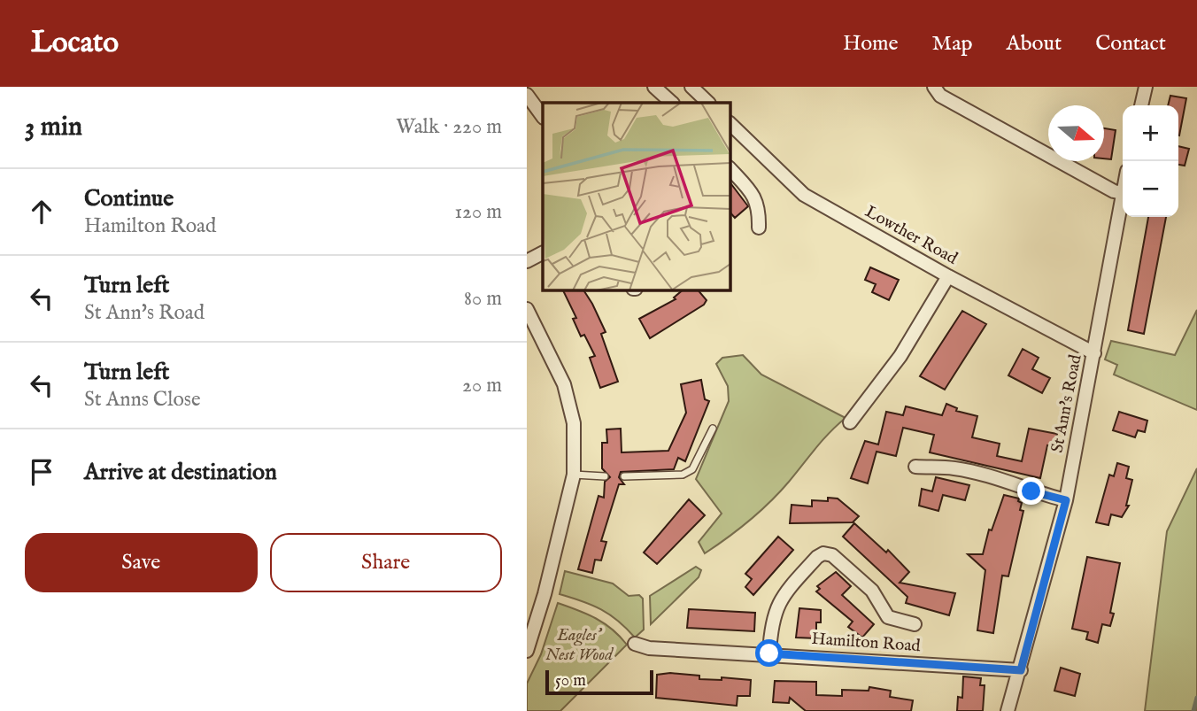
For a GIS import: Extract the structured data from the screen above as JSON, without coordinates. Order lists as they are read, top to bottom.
{
  "streets": {
    "street": ["Lowther Road", "St Ann's Road", "Hamilton Road"]
  },
  "crossings": [
    ["Lowther Road", "St Ann's Road"],
    ["St Ann's Road", "Hamilton Road"]
  ],
  "parks": ["Eagles' Nest Wood"],
  "scale_bar": "50 m",
  "north": "right",
  "page": {
    "header": "Locato",
    "nav": [
      "Home",
      "Map",
      "About",
      "Contact"
    ],
    "heading": ["3 min", "Walk · 220 m"],
    "map_buttons": ["+", "−"],
    "list": [
      ["Continue", "Hamilton Road", "120 m"],
      ["Turn left", "St Ann's Road", "80 m"],
      ["Turn left", "St Anns Close", "20 m"],
      "Arrive at destination"
    ],
    "buttons": ["Save", "Share"],
    "scale": "50 m"
  }
}
